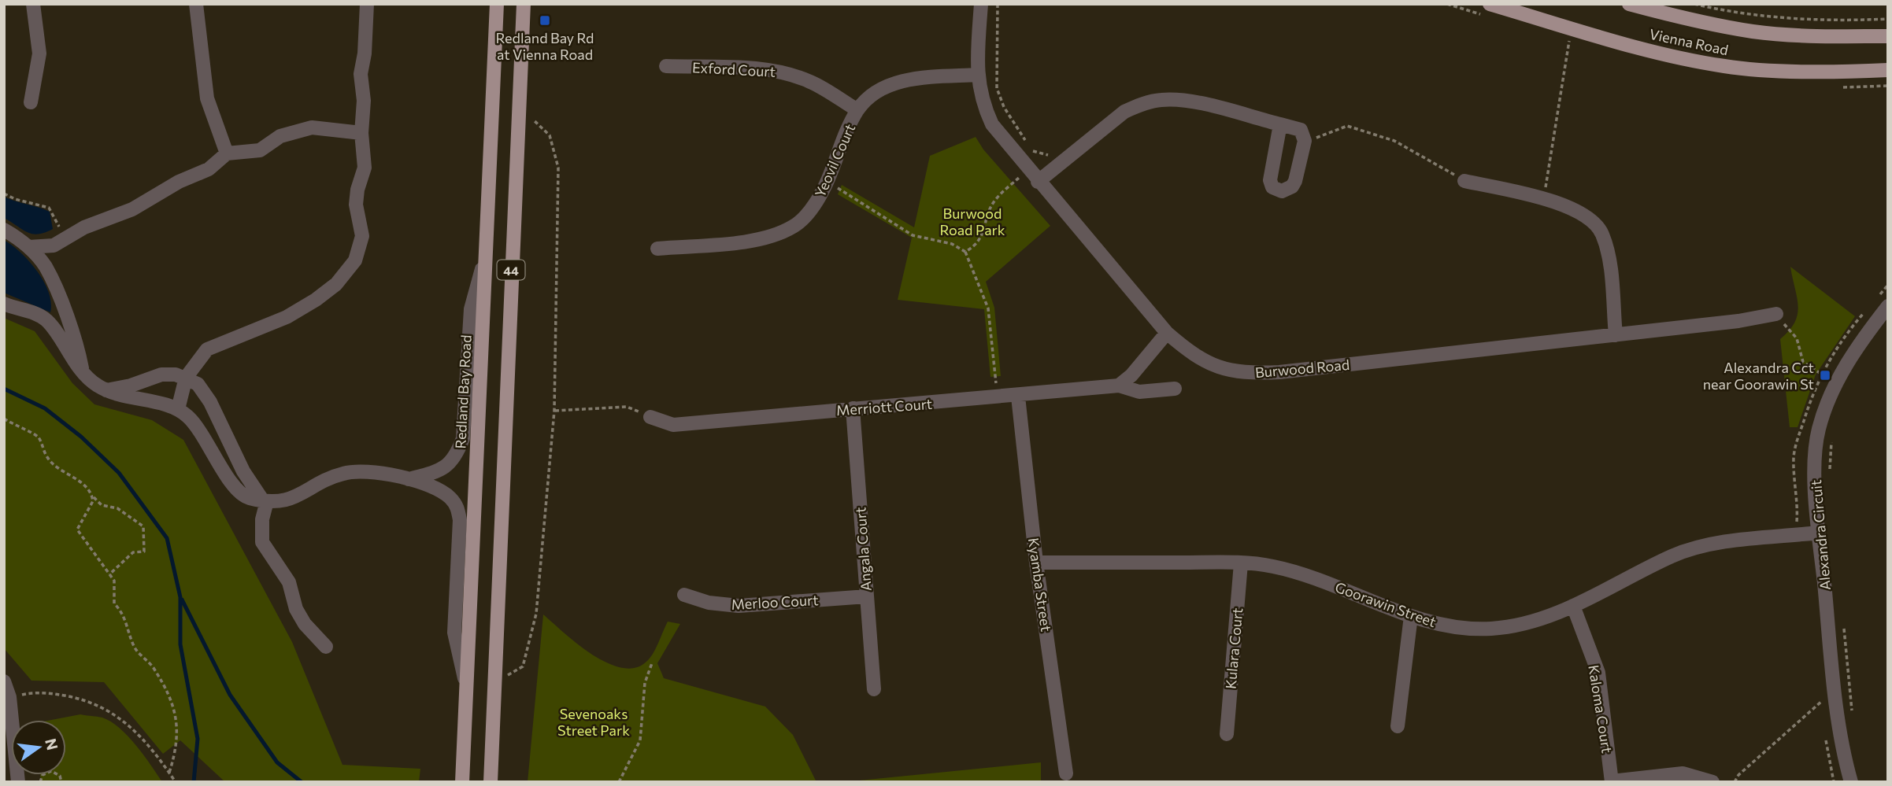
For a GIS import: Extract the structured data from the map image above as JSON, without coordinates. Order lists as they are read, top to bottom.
{
  "streets": {
    "main road": ["Vienna Road", "44", "Redland Bay Road"],
    "street": [
      "Exford Court",
      "Yeovil Court",
      "Burwood Road",
      "Merriott Court",
      "Alexandra Circuit",
      "Angala Court",
      "Kyamba Street",
      "Merloo Court",
      "Goorawin Street",
      "Kulara Court",
      "Kaloma Court"
    ]
  },
  "crossings": [
    ["Exford Court", "Yeovil Court"],
    ["Yeovil Court", "Burwood Road"],
    ["Merriott Court", "Angala Court"],
    ["Merriott Court", "Kyamba Street"],
    ["Alexandra Circuit", "Goorawin Street"],
    ["Angala Court", "Merloo Court"],
    ["Kyamba Street", "Goorawin Street"],
    ["Goorawin Street", "Kulara Court"],
    ["Goorawin Street", "Kaloma Court"]
  ],
  "parks": ["Burwood Road Park", "Sevenoaks Street Park"],
  "places": {
    "transit": ["Redland Bay Rd at Vienna Road", "Alexandra Cct near Goorawin St"]
  },
  "north": "right"
}
